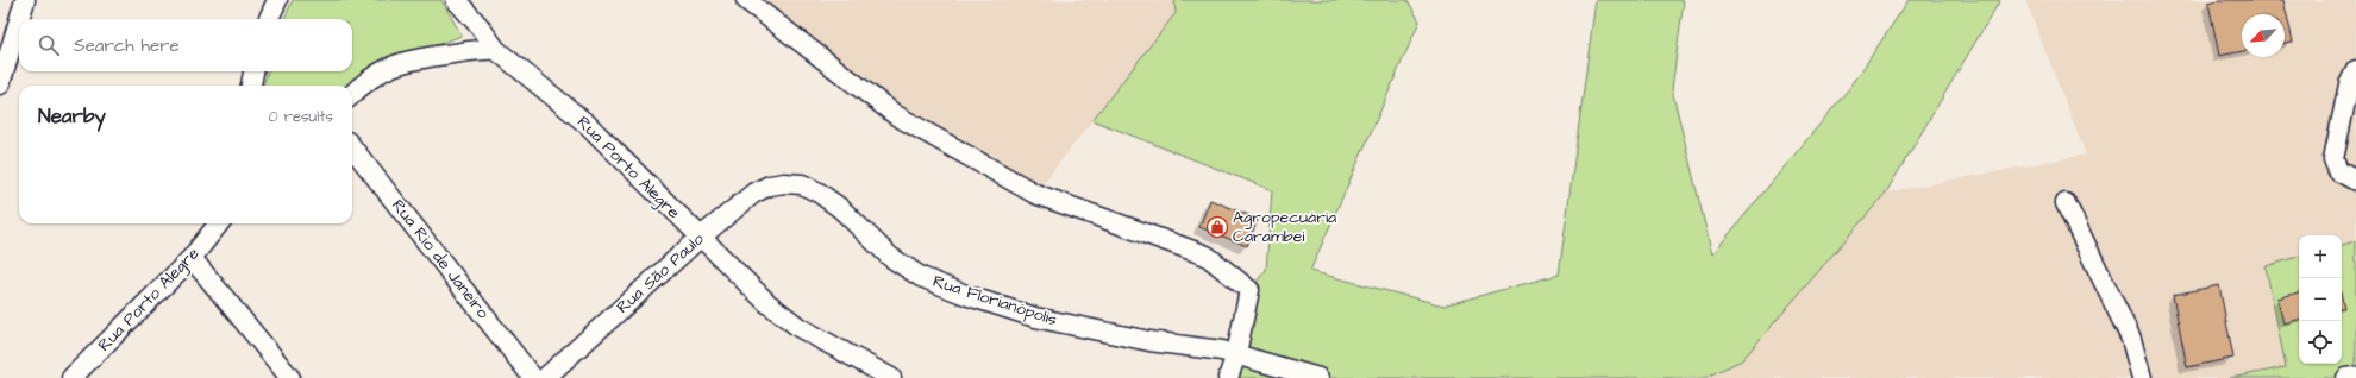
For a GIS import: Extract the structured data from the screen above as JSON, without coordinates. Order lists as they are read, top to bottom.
{
  "streets": {
    "street": [
      "Rua Porto Alegre",
      "Rua Rio de Janeiro",
      "Rua São Paulo",
      "Rua Florianópolis"
    ]
  },
  "crossings": [
    ["Rua Porto Alegre", "Rua São Paulo"],
    ["Rua São Paulo", "Rua Florianópolis"]
  ],
  "places": {
    "shop": ["Agropecuária Carambeí"]
  },
  "north": "bottom left",
  "page": {
    "search": "Search here",
    "heading": ["Nearby", "0 results"],
    "map_buttons": ["+", "−"]
  }
}
